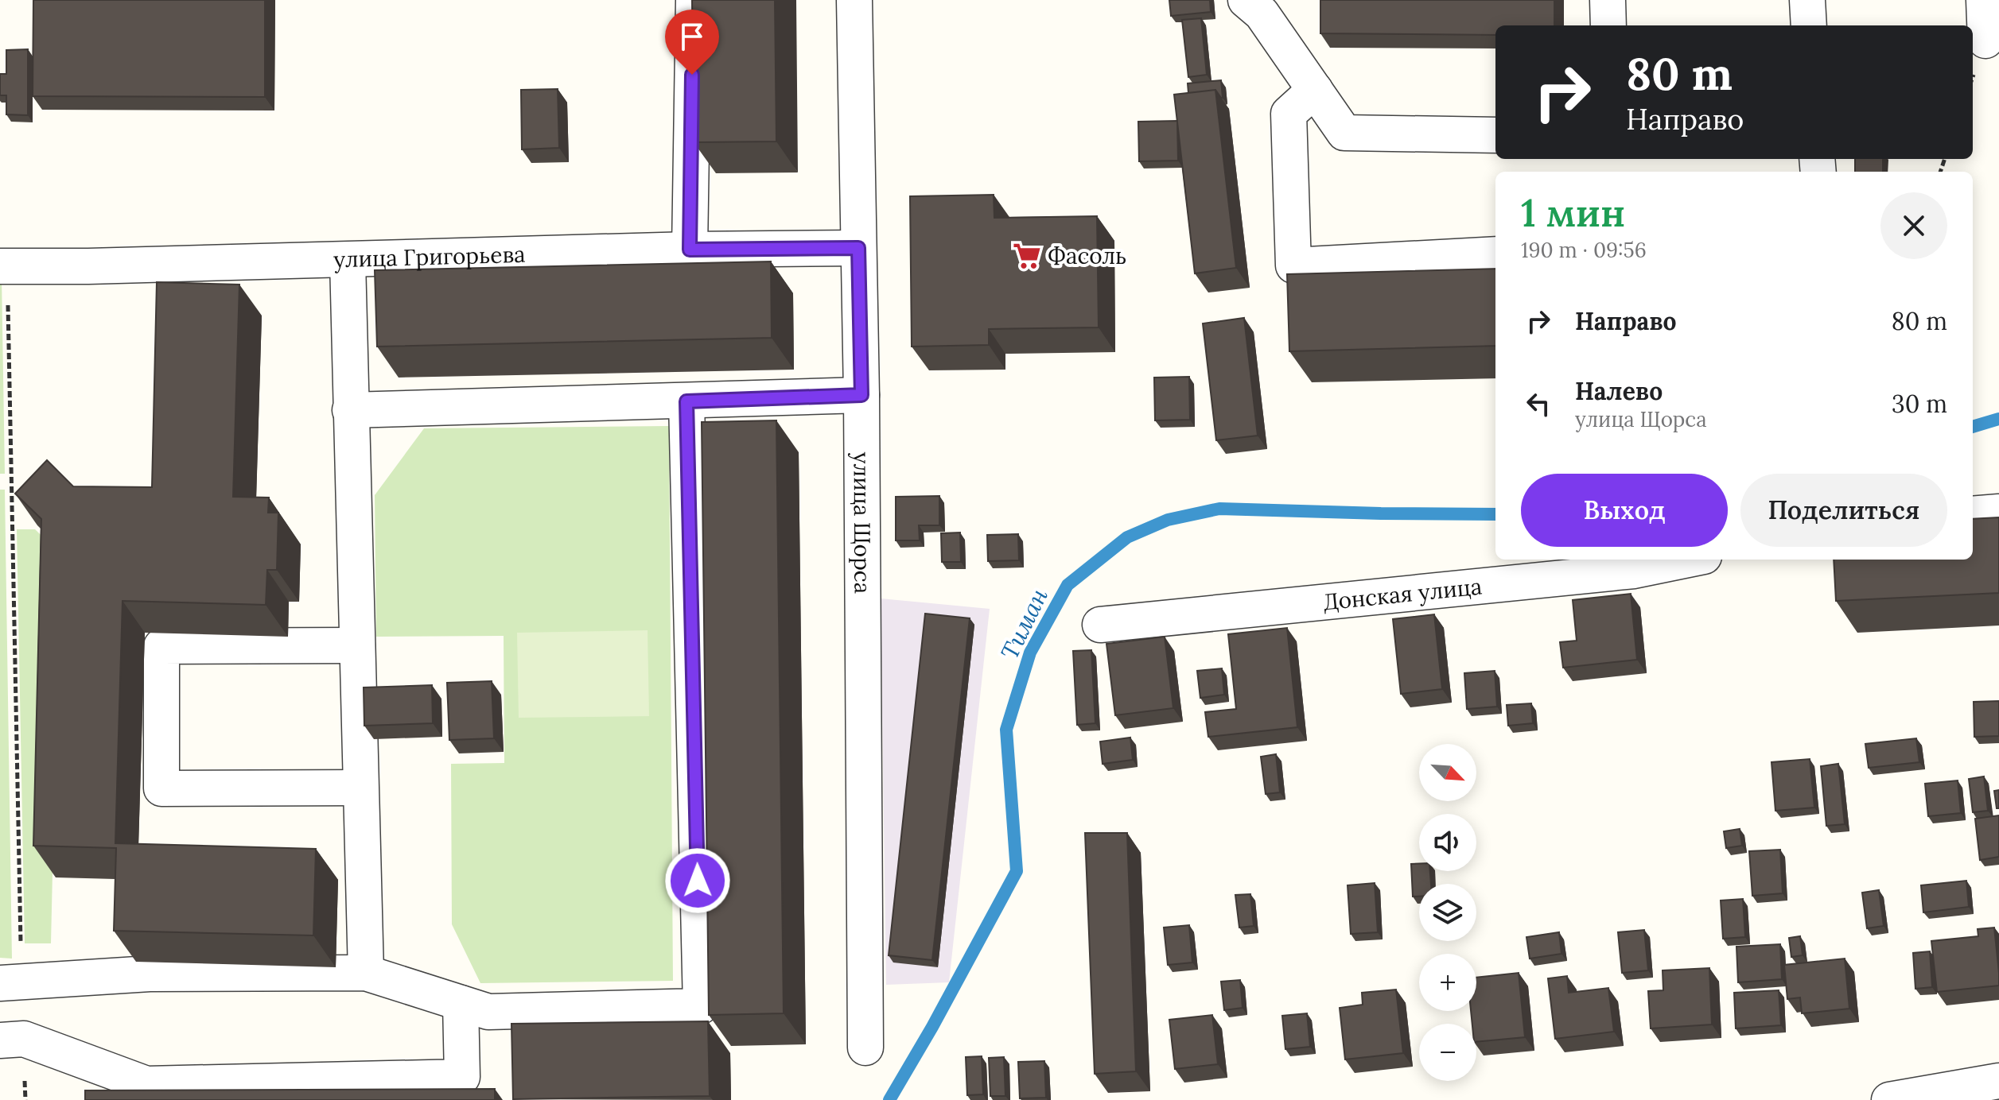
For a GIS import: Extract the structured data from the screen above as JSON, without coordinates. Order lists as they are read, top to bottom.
{
  "streets": {
    "street": ["улица Григорьева", "улица Щорса", "Донская улица"]
  },
  "crossings": [
    ["улица Григорьева", "улица Щорса"]
  ],
  "water": ["Тиман"],
  "places": {
    "supermarket": ["Фасоль"]
  },
  "north": "bottom right",
  "page": {
    "turn": ["80 m", "Направо"],
    "heading": ["1 мин", "190 m · 09:56"],
    "list": [
      {
        "name": "Направо",
        "value": "80 m"
      },
      {
        "name": "Налево",
        "note": "улица Щорса",
        "value": "30 m"
      }
    ],
    "buttons": ["Выход", "Поделиться"],
    "map_buttons": ["+", "−"]
  }
}
